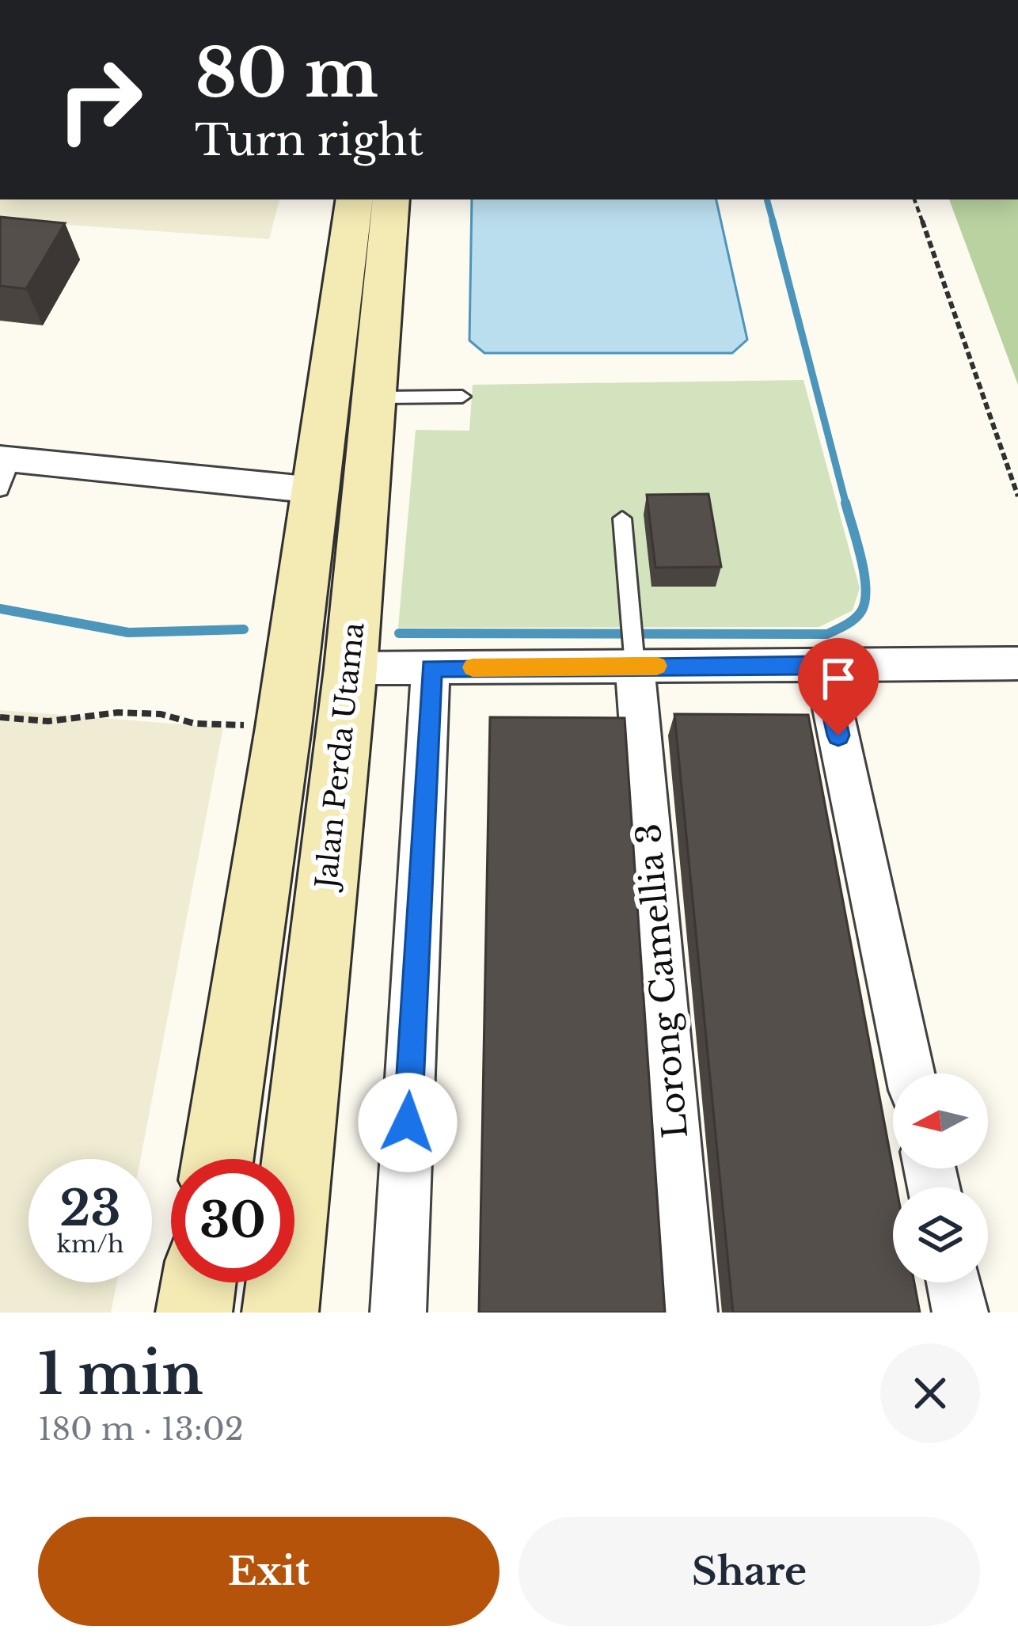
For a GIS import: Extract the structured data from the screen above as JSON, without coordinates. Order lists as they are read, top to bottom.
{
  "streets": {
    "street": ["Jalan Perda Utama", "Lorong Camellia 3"]
  },
  "north": "left",
  "page": {
    "turn": ["80 m", "Turn right"],
    "speed": "23 km/h",
    "limit": "30",
    "heading": ["1 min", "180 m · 13:02"],
    "buttons": ["Exit", "Share"]
  }
}
